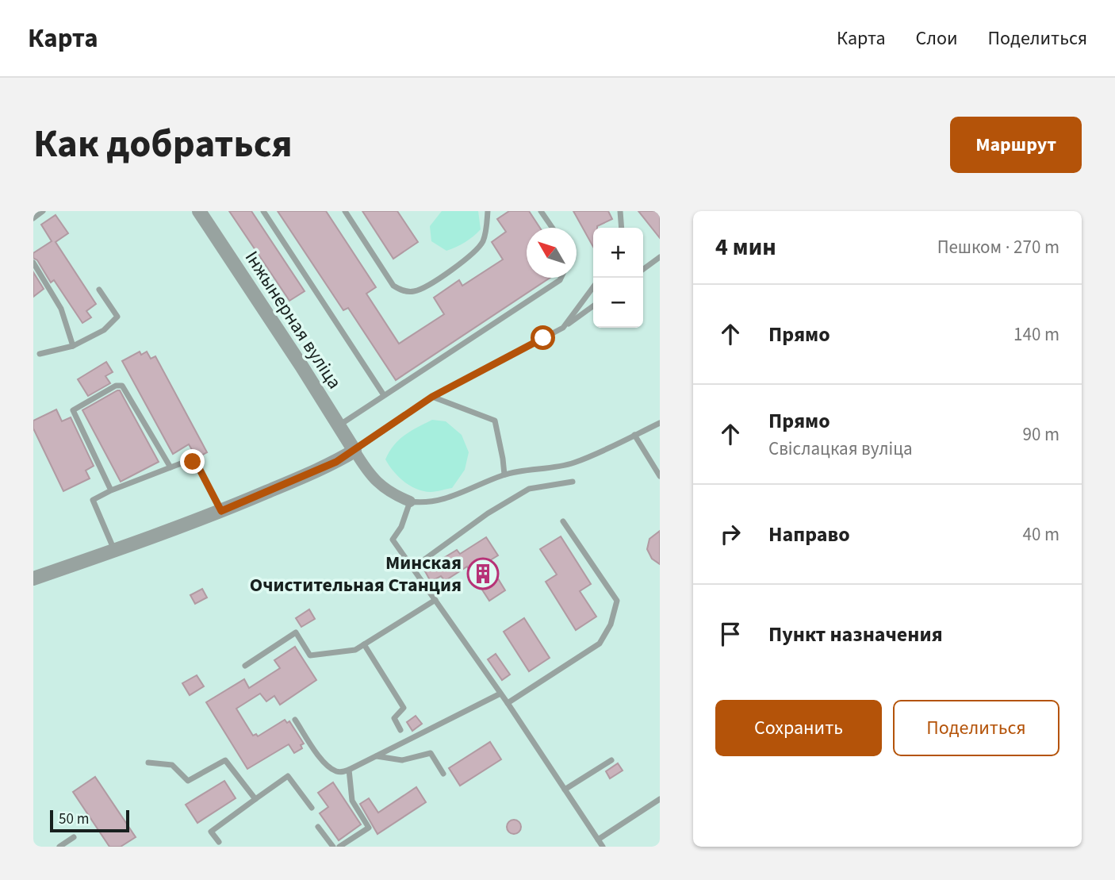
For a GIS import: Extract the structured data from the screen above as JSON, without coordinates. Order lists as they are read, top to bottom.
{
  "streets": {
    "street": ["Інжынерная вуліца"]
  },
  "places": {
    "building": ["Минская Очистительная Станция"]
  },
  "scale_bar": "50 m",
  "north": "top left",
  "page": {
    "header": "Карта",
    "nav": ["Карта", "Слои", "Поделиться"],
    "title": "Как добраться",
    "buttons": [
      "Маршрут",
      ["Сохранить", "Поделиться"]
    ],
    "heading": ["4 мин", "Пешком · 270 m"],
    "map_buttons": ["+", "−"],
    "list": [
      ["Прямо", "140 m"],
      ["Прямо", "Свіслацкая вуліца", "90 m"],
      ["Направо", "40 m"],
      "Пункт назначения"
    ],
    "scale": "50 m"
  }
}
